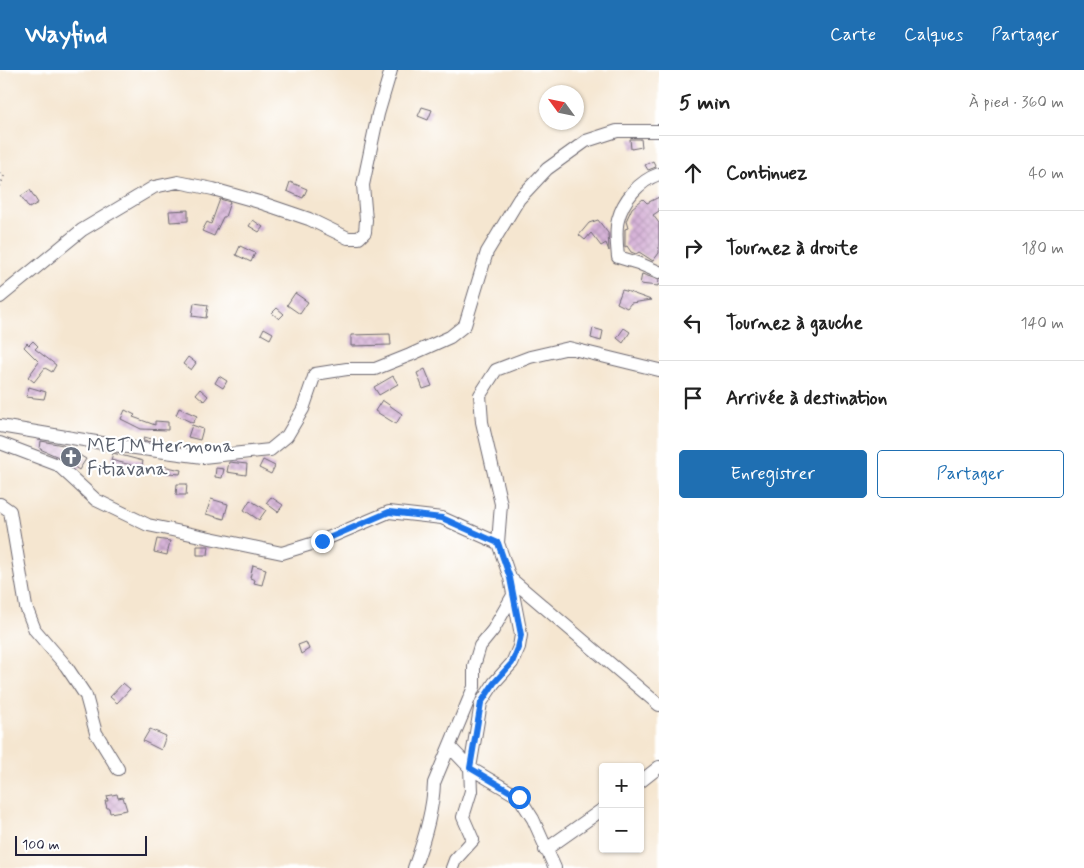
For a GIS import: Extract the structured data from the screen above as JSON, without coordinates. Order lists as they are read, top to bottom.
{
  "places": {
    "church": ["METM Hermona Fitiavana"]
  },
  "scale_bar": "100 m",
  "north": "top left",
  "page": {
    "header": "Wayfind",
    "nav": ["Carte", "Calques", "Partager"],
    "heading": ["5 min", "À pied · 360 m"],
    "list": [
      ["Continuez", "40 m"],
      ["Tournez à droite", "180 m"],
      ["Tournez à gauche", "140 m"],
      "Arrivée à destination"
    ],
    "buttons": ["Enregistrer", "Partager"],
    "map_buttons": ["+", "−"],
    "scale": "100 m"
  }
}
